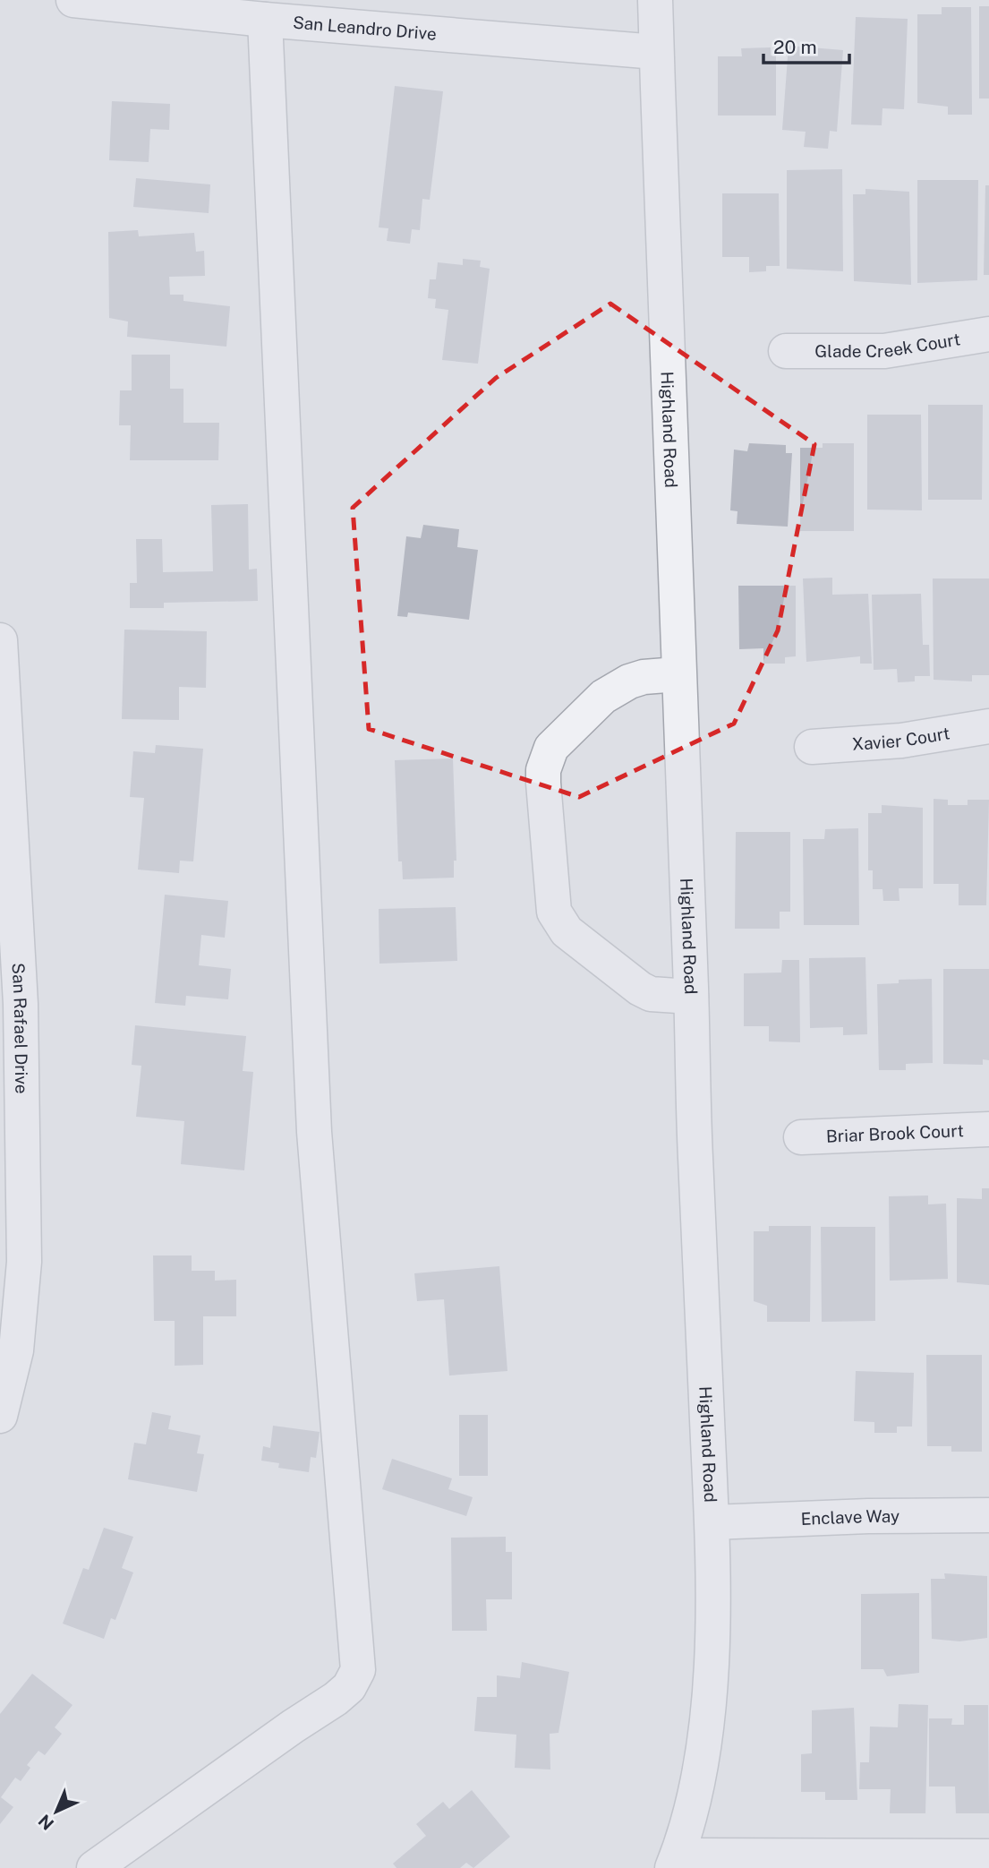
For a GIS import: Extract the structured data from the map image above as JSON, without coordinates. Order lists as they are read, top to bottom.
{
  "streets": {
    "street": [
      "San Leandro Drive",
      "Glade Creek Court",
      "Highland Road",
      "Xavier Court",
      "San Rafael Drive",
      "Briar Brook Court",
      "Enclave Way"
    ]
  },
  "crossings": [
    ["San Leandro Drive", "Highland Road"],
    ["Highland Road", "Enclave Way"]
  ],
  "scale_bar": "20 m",
  "north": "bottom left"
}
